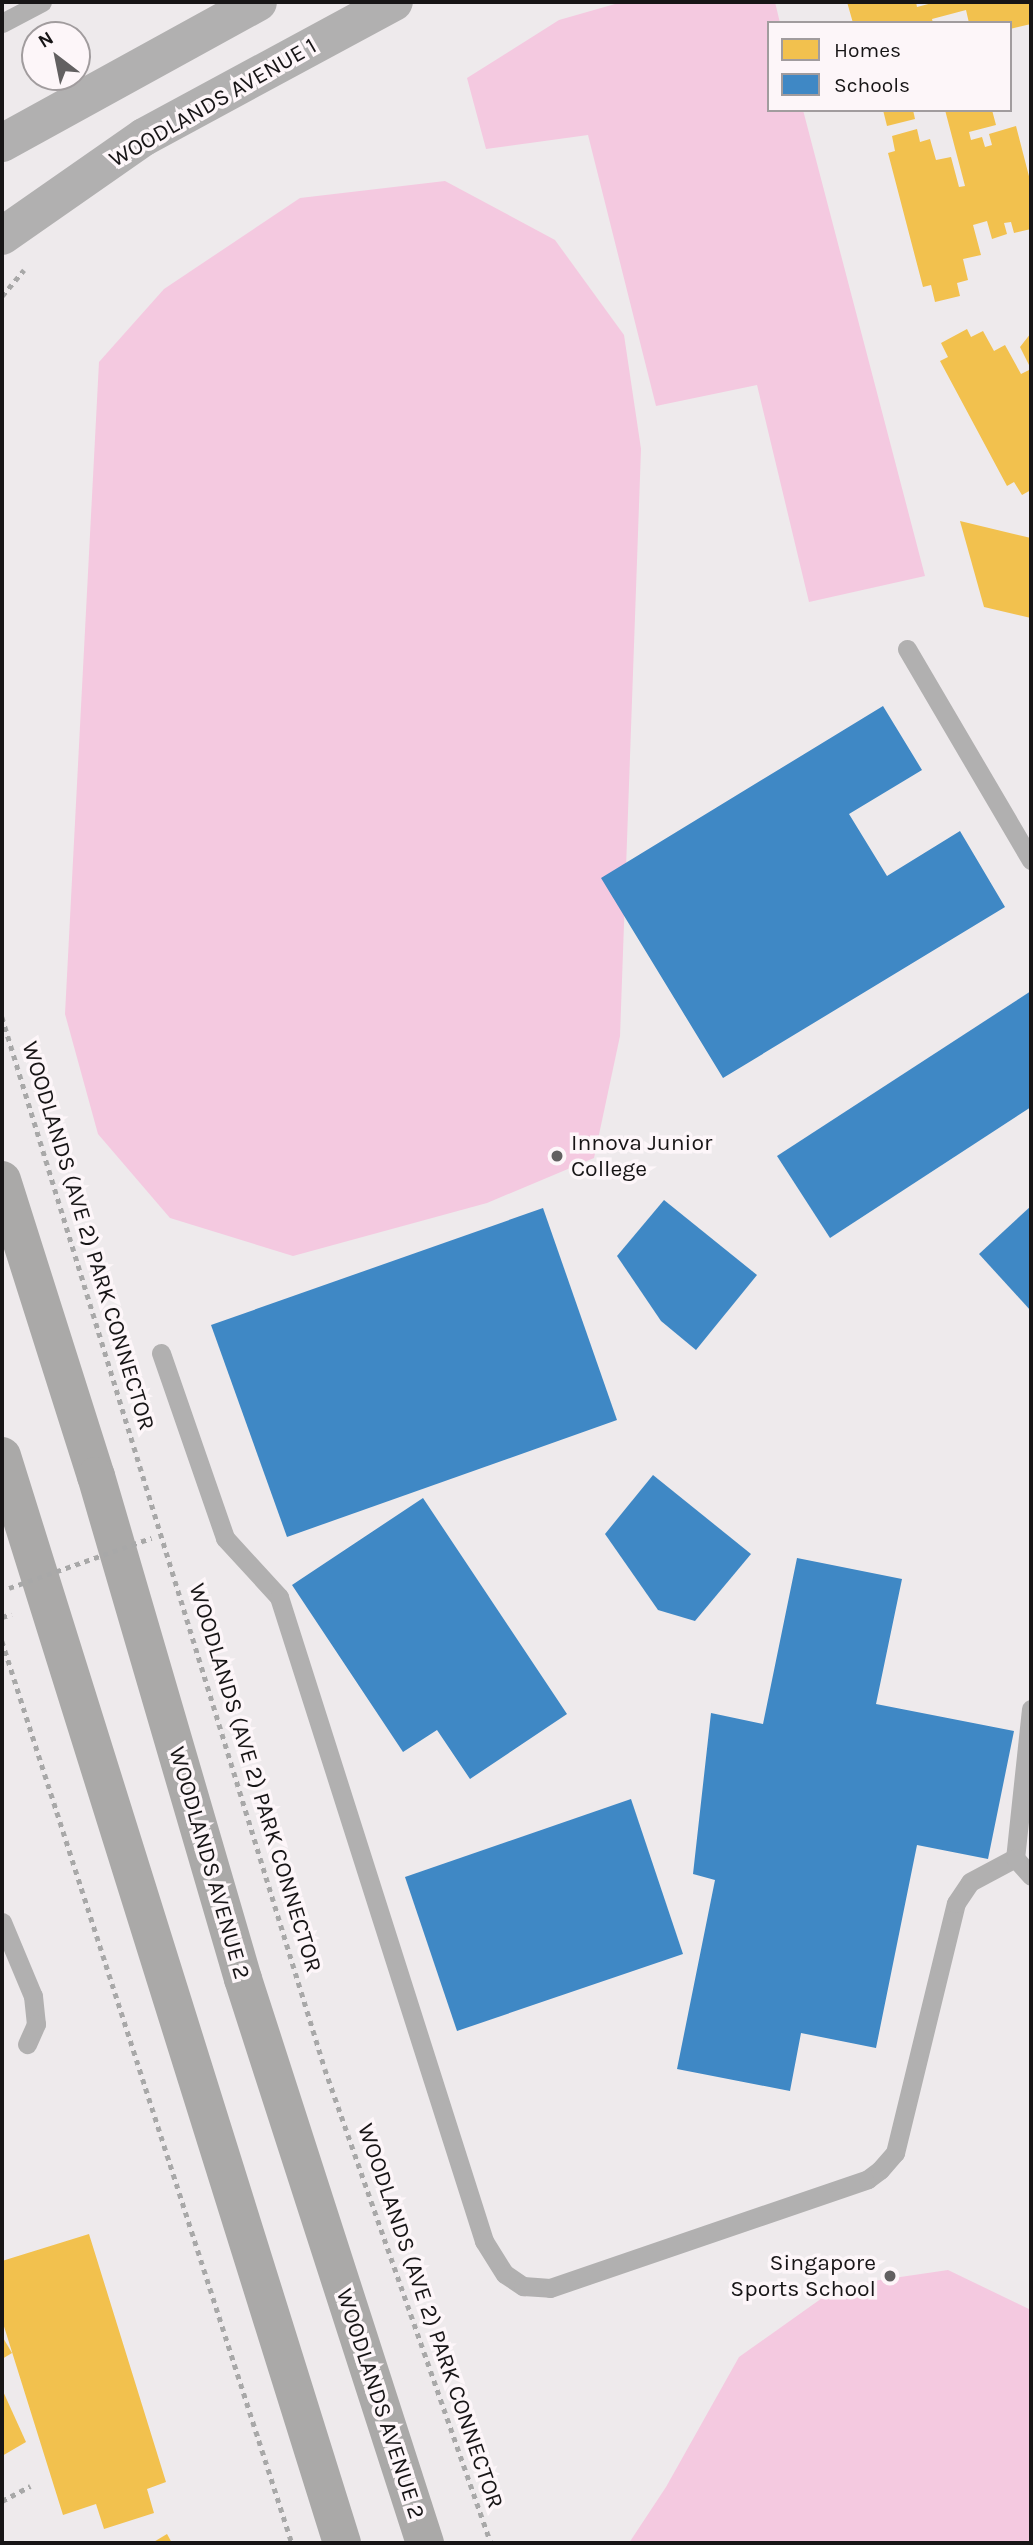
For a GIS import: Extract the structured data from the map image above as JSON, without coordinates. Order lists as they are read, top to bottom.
{
  "streets": {
    "main road": ["WOODLANDS AVENUE 2"],
    "street": ["WOODLANDS AVENUE 1"],
    "path": ["WOODLANDS (AVE 2) PARK CONNECTOR"]
  },
  "places": ["Innova Junior College", "Singapore Sports School"],
  "legend": ["Homes", "Schools"],
  "north": "top left"
}
